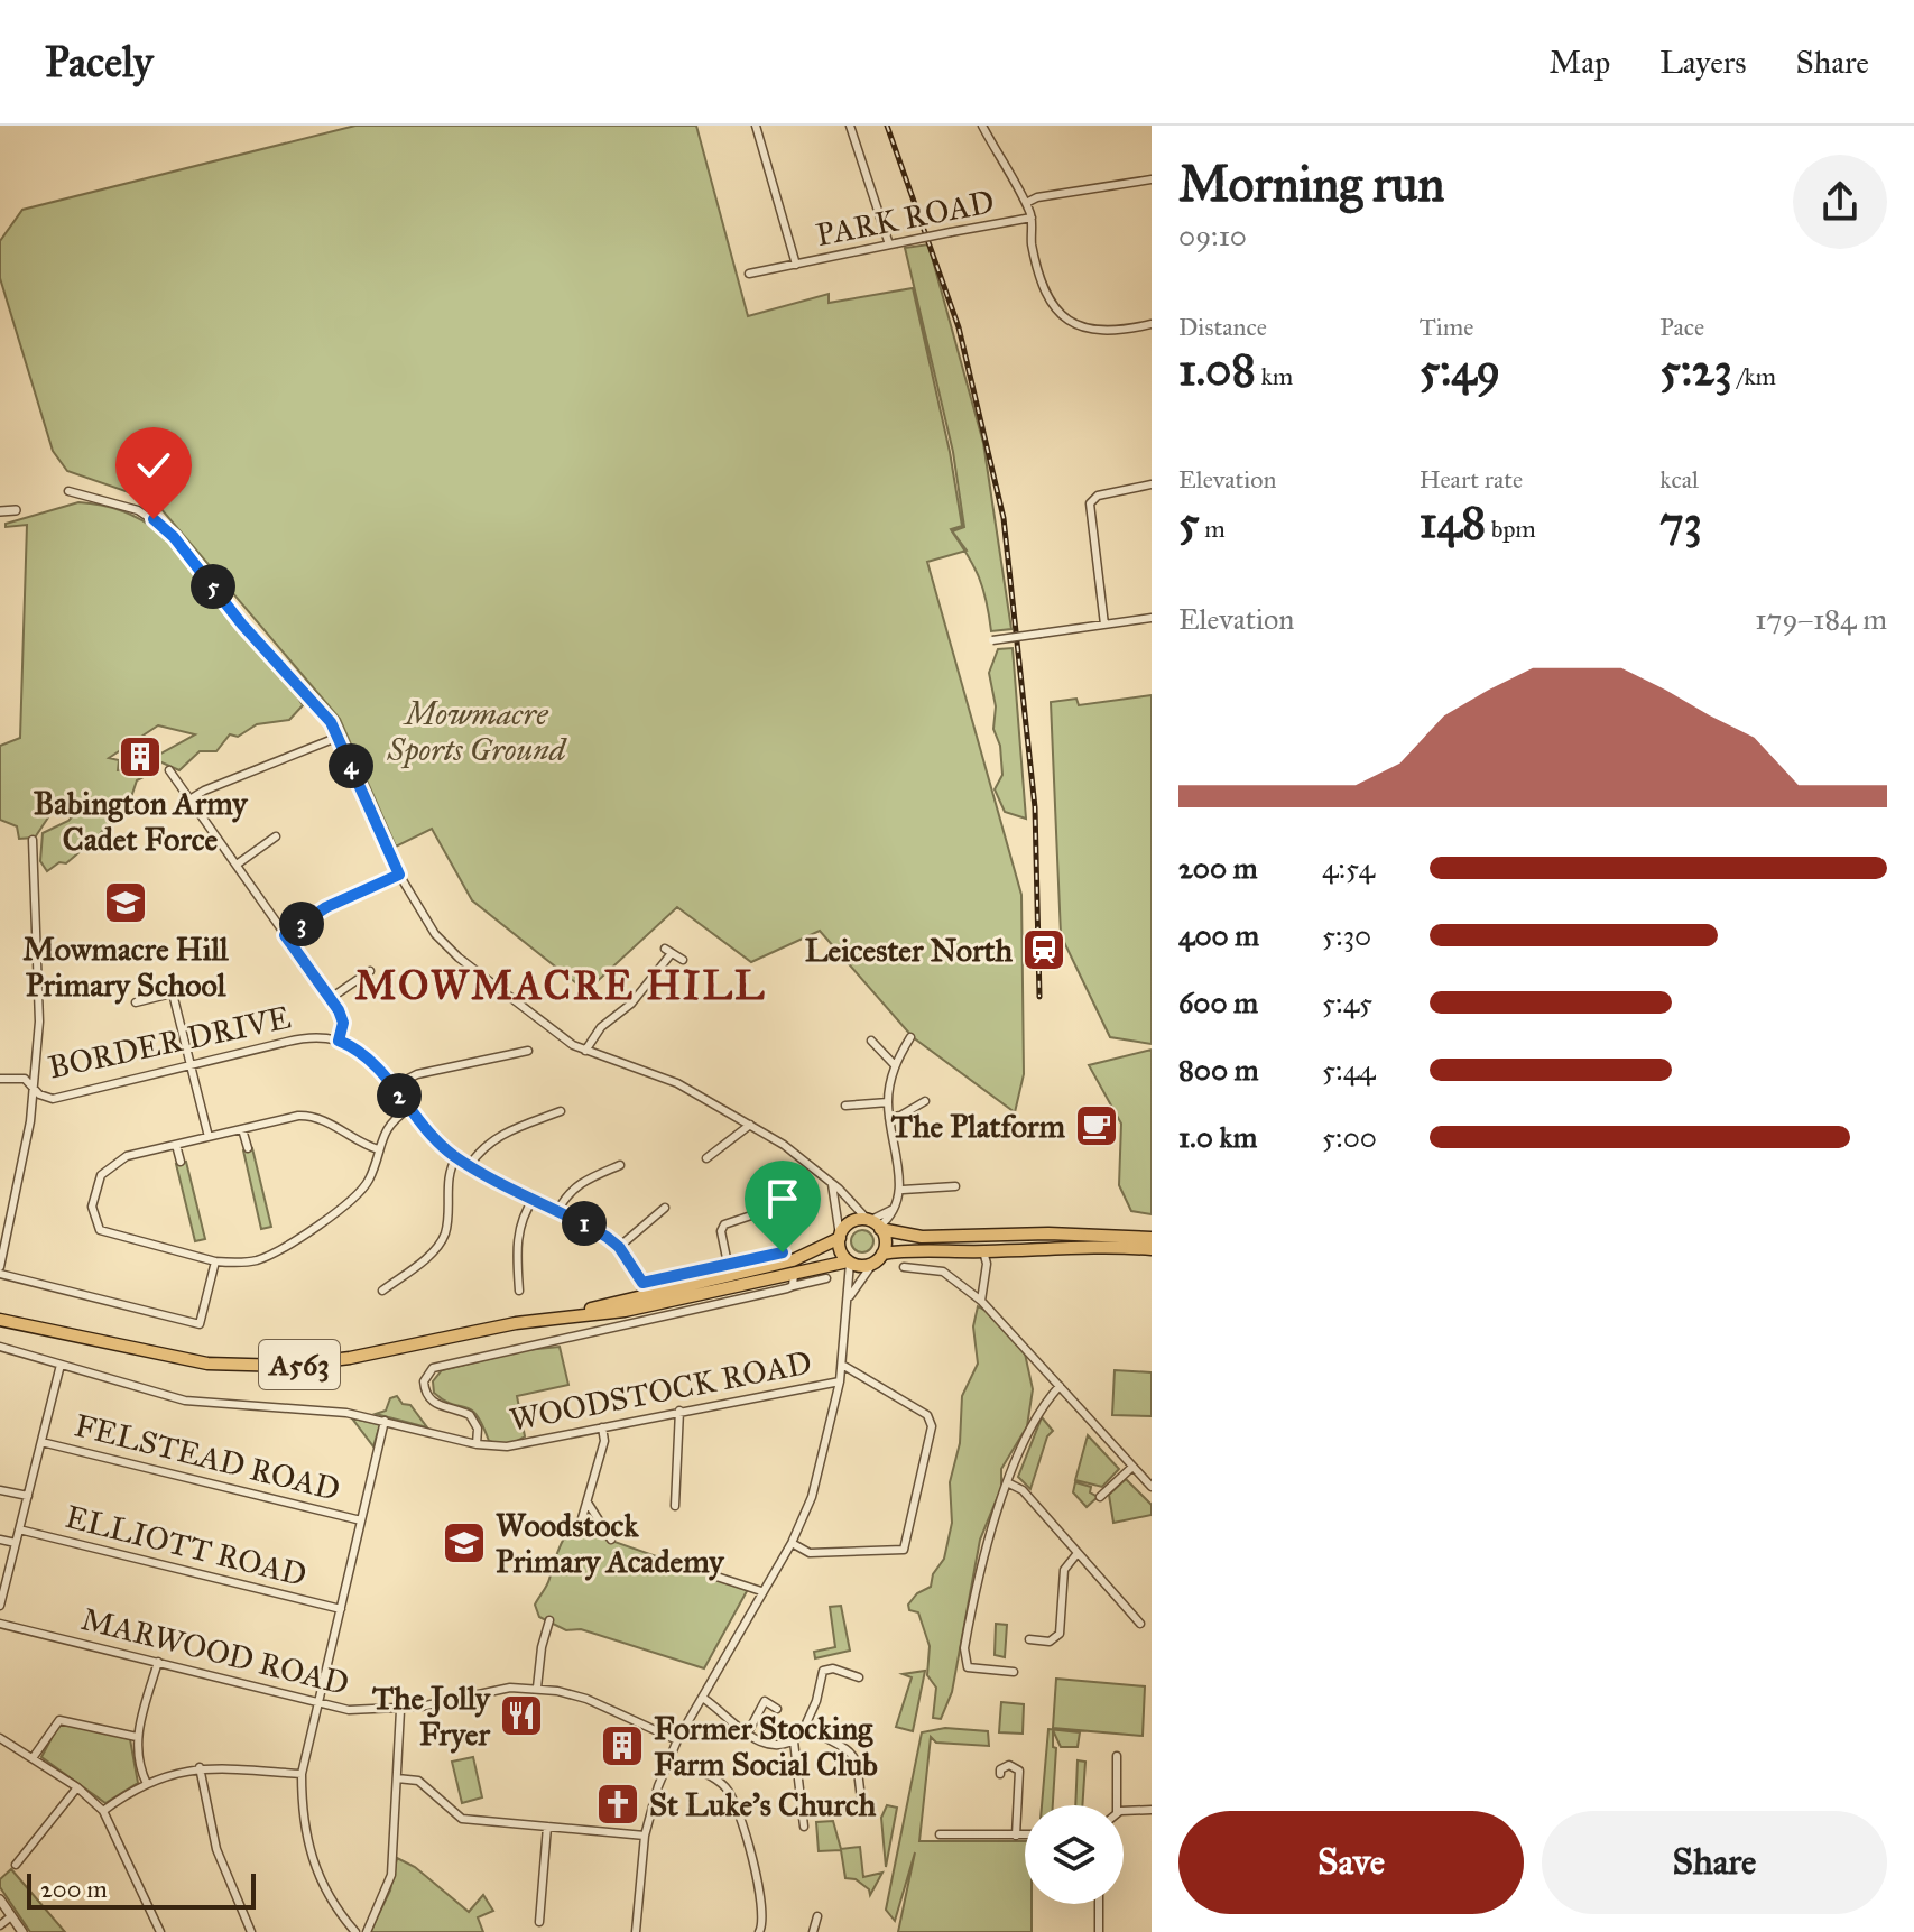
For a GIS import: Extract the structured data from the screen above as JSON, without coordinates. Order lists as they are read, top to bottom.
{
  "streets": {
    "highway": ["A563"],
    "street": [
      "PARK ROAD",
      "BORDER DRIVE",
      "WOODSTOCK ROAD",
      "FELSTEAD ROAD",
      "ELLIOTT ROAD",
      "MARWOOD ROAD"
    ]
  },
  "crossings": [
    ["BORDER DRIVE", "A563"]
  ],
  "districts": ["MOWMACRE HILL"],
  "parks": ["Mowmacre Sports Ground"],
  "places": {
    "building": ["Babington Army Cadet Force", "Former Stocking Farm Social Club"],
    "school or university": ["Mowmacre Hill Primary School", "Woodstock Primary Academy"],
    "station": ["Leicester North"],
    "cafe": ["The Platform"],
    "restaurant": ["The Jolly Fryer"],
    "church": ["St Luke's Church"]
  },
  "scale_bar": "200 m",
  "page": {
    "header": "Pacely",
    "nav": ["Map", "Layers", "Share"],
    "heading": ["Morning run", "09:10"],
    "stats": [
      ["Distance", "1.08 km"],
      ["Time", "5:49"],
      ["Pace", "5:23 /km"],
      ["Elevation", "5 m"],
      ["Heart rate", "148 bpm"],
      ["kcal", "73"]
    ],
    "pins": [
      "5",
      "4",
      "3",
      "2",
      "1"
    ],
    "chart": ["Elevation", "179–184 m"],
    "list": [
      {
        "name": "200 m",
        "note": "4:54"
      },
      {
        "name": "400 m",
        "note": "5:30"
      },
      {
        "name": "600 m",
        "note": "5:45"
      },
      {
        "name": "800 m",
        "note": "5:44"
      },
      {
        "name": "1.0 km",
        "note": "5:00"
      }
    ],
    "buttons": ["Save", "Share"],
    "scale": "200 m"
  }
}
